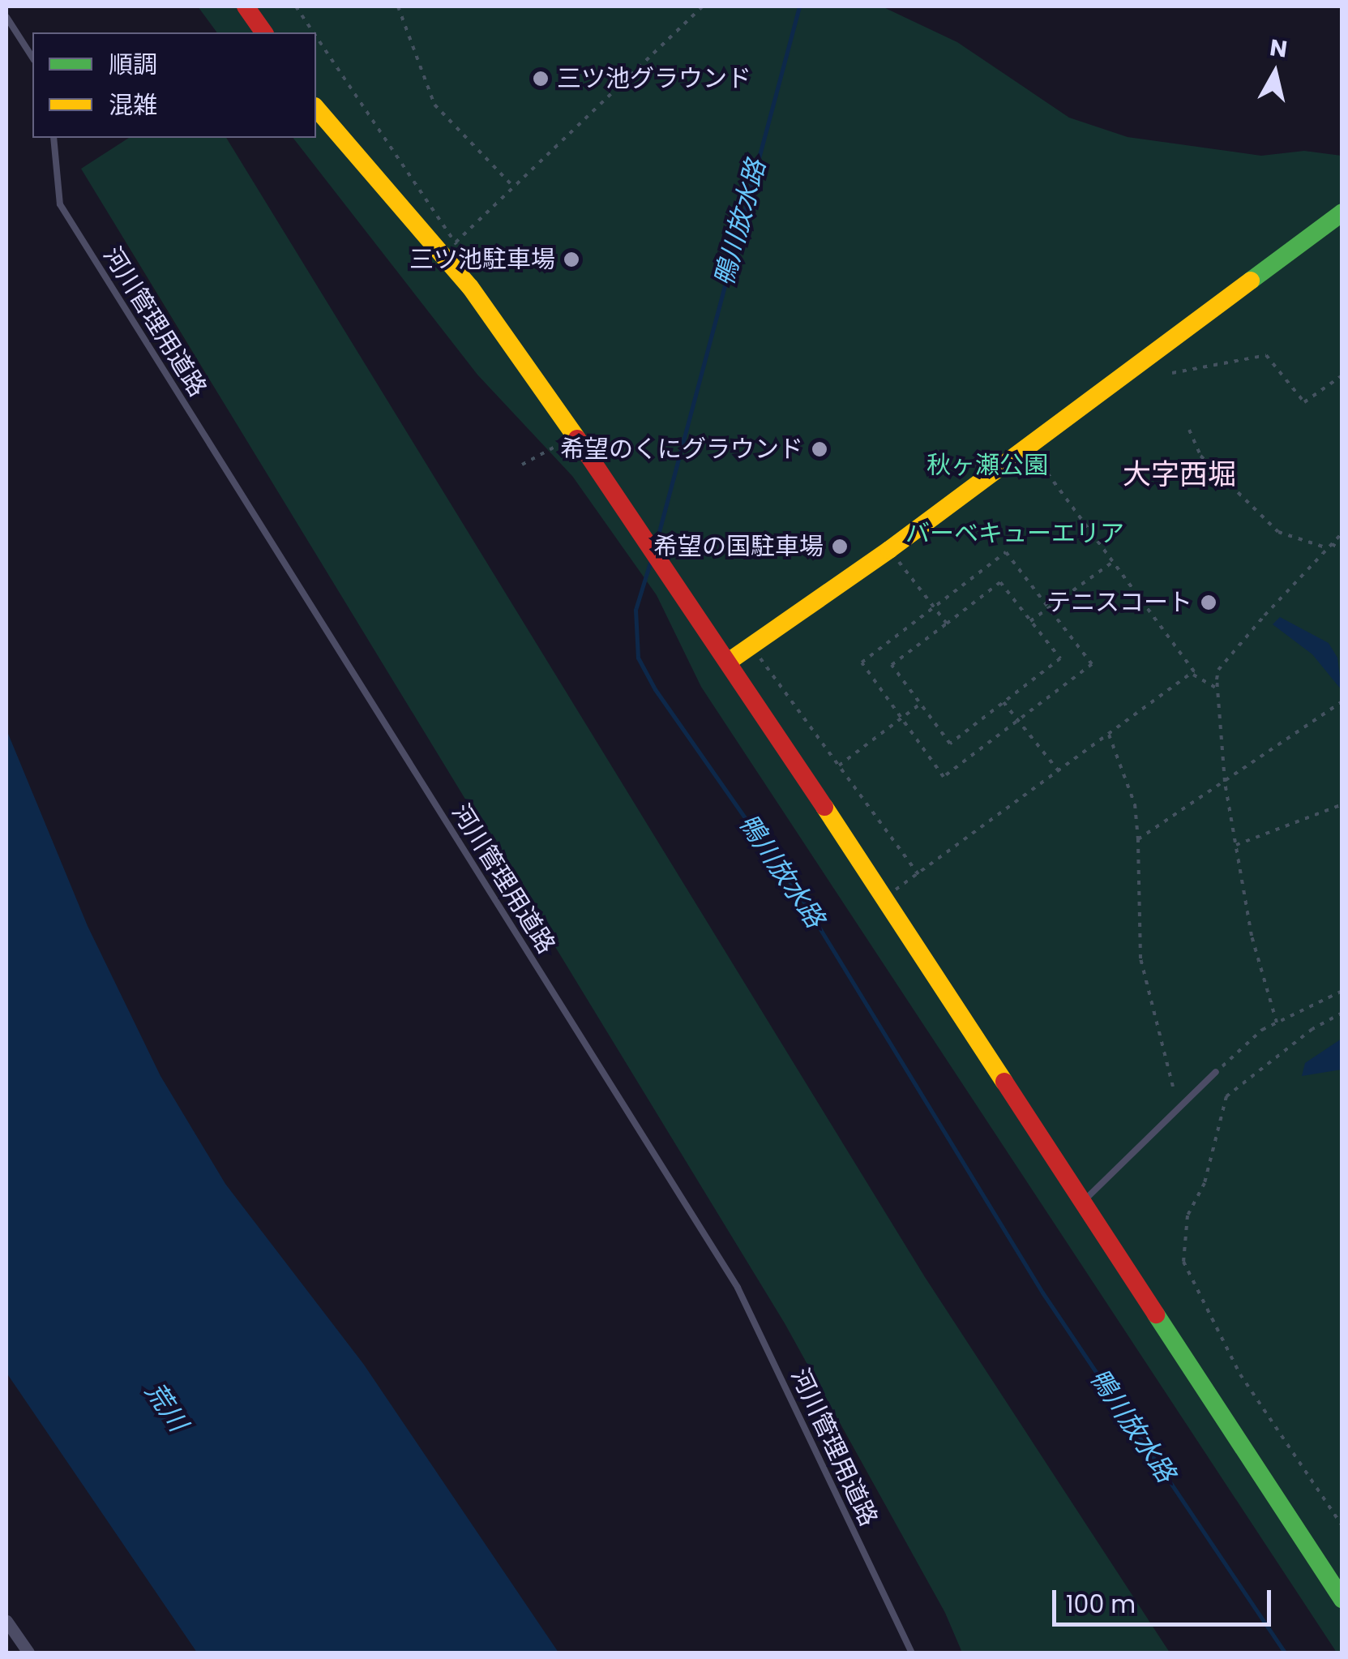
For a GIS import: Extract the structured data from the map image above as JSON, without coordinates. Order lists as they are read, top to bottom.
{
  "streets": {
    "lane": ["河川管理用道路"]
  },
  "districts": ["大字西堀"],
  "water": ["鴨川放水路", "荒川"],
  "parks": ["秋ヶ瀬公園", "バーベキューエリア"],
  "places": [
    "三ツ池グラウンド",
    "三ツ池駐車場",
    "希望のくにグラウンド",
    "希望の国駐車場",
    "テニスコート"
  ],
  "legend": ["順調", "混雑"],
  "scale_bar": "100 m",
  "north": "top"
}
